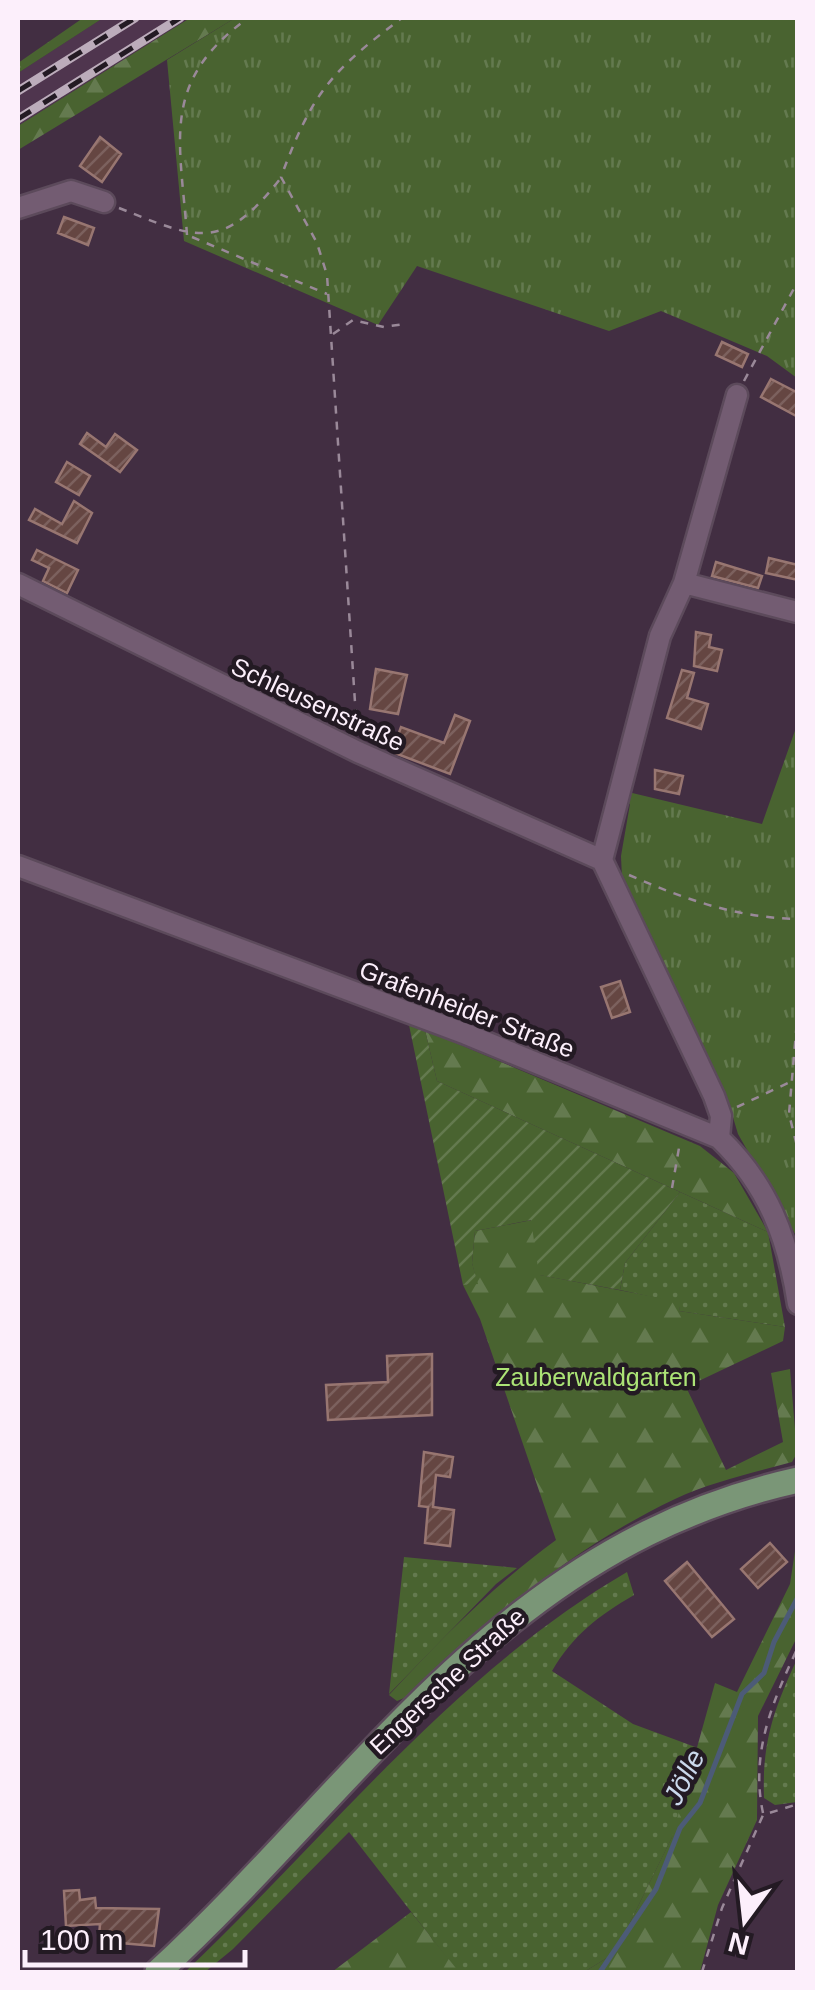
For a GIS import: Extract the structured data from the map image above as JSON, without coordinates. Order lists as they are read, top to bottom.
{
  "streets": {
    "main road": ["Engersche Straße"],
    "street": ["Schleusenstraße", "Grafenheider Straße"]
  },
  "water": ["Jölle"],
  "parks": ["Zauberwaldgarten"],
  "scale_bar": "100 m",
  "north": "bottom"
}
